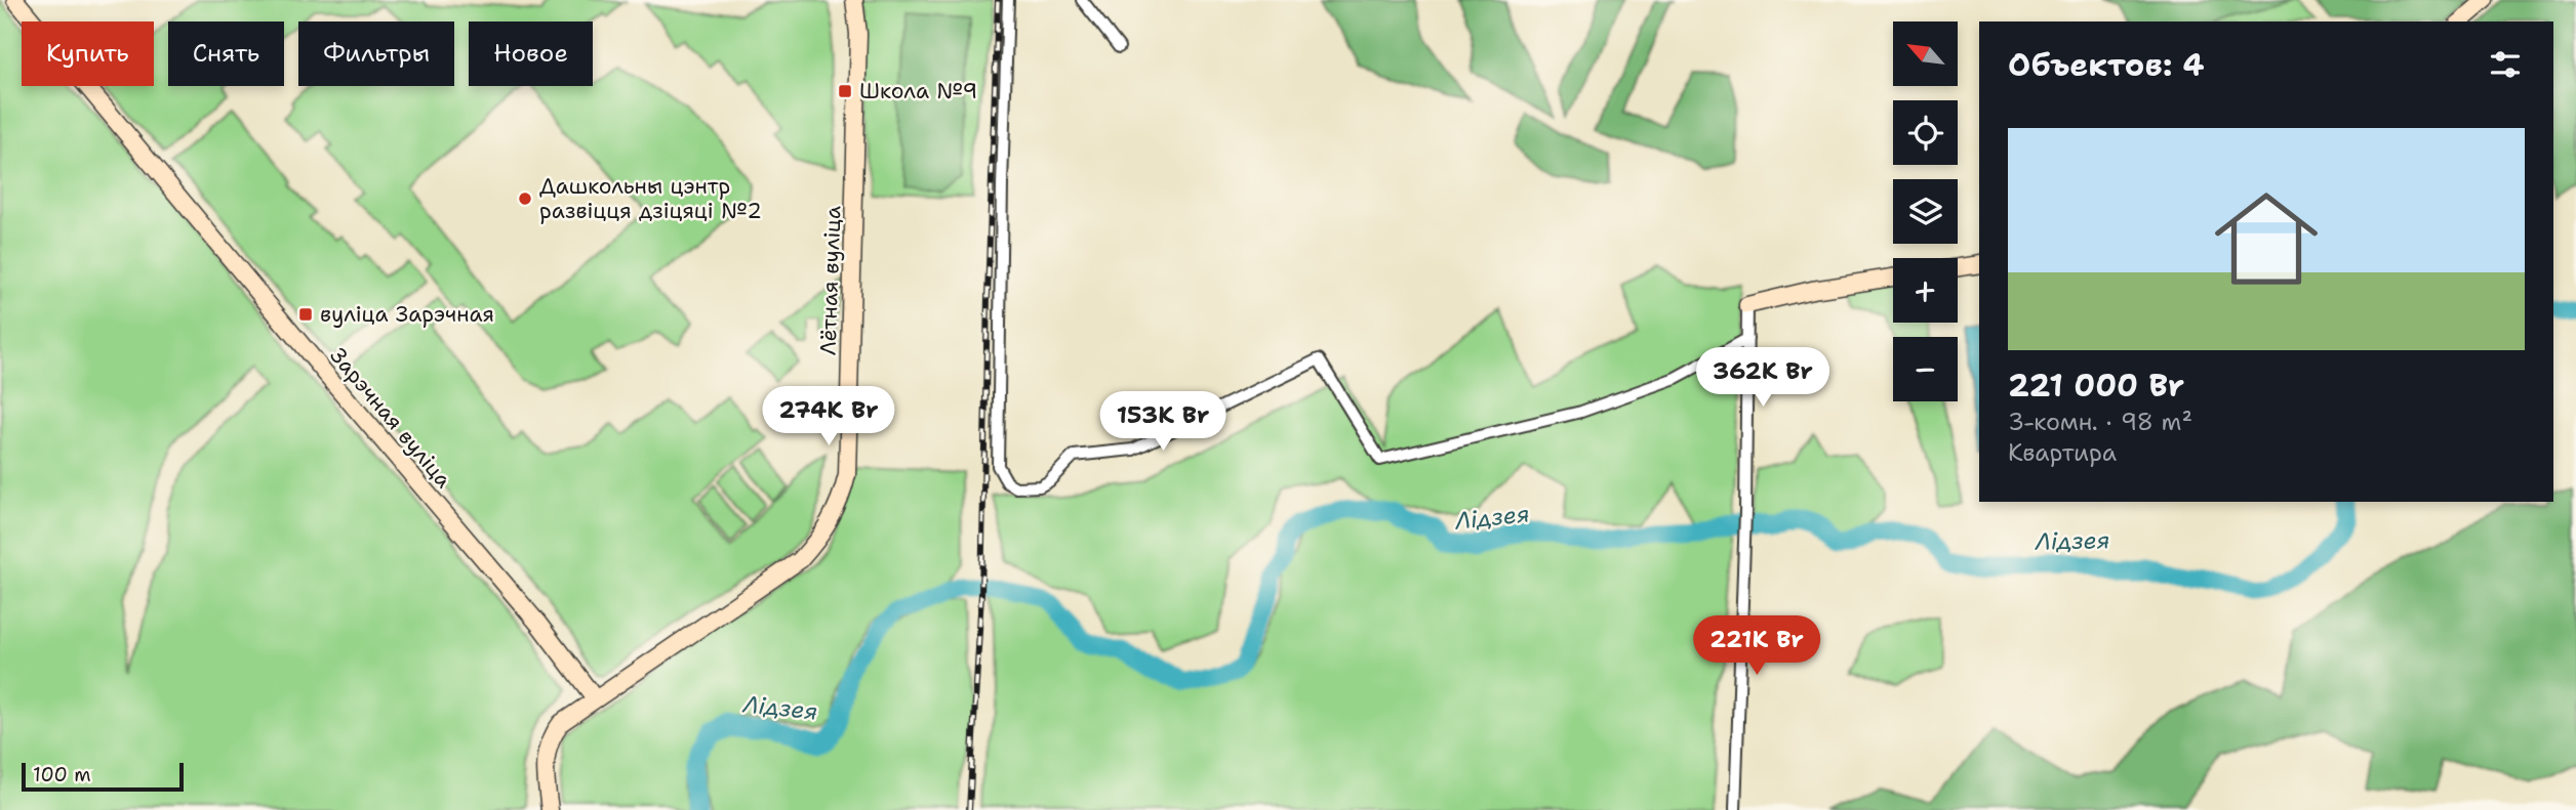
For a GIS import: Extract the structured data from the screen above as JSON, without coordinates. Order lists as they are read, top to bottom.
{
  "streets": {
    "street": ["Лётная вуліца", "Зарэчная вуліца"]
  },
  "crossings": [
    ["Лётная вуліца", "Зарэчная вуліца"]
  ],
  "water": ["Лідзея"],
  "places": {
    "transit": ["Школа №9", "вуліца Зарэчная"],
    "other": ["Дашкольны цэнтр развіцця дзіцяці №2"]
  },
  "scale_bar": "100 m",
  "north": "top left",
  "page": {
    "map_buttons": ["+", "−"],
    "chip": [
      "Купить",
      "Снять",
      "Фильтры",
      "Новое"
    ],
    "heading": "Объектов: 4",
    "list": [
      {
        "name": "221 000 Br",
        "note": "3-комн. · 98 m² · Квартира"
      }
    ],
    "price": [
      "362K Br",
      "274K Br",
      "153K Br",
      "221K Br"
    ],
    "scale": "100 m"
  }
}
